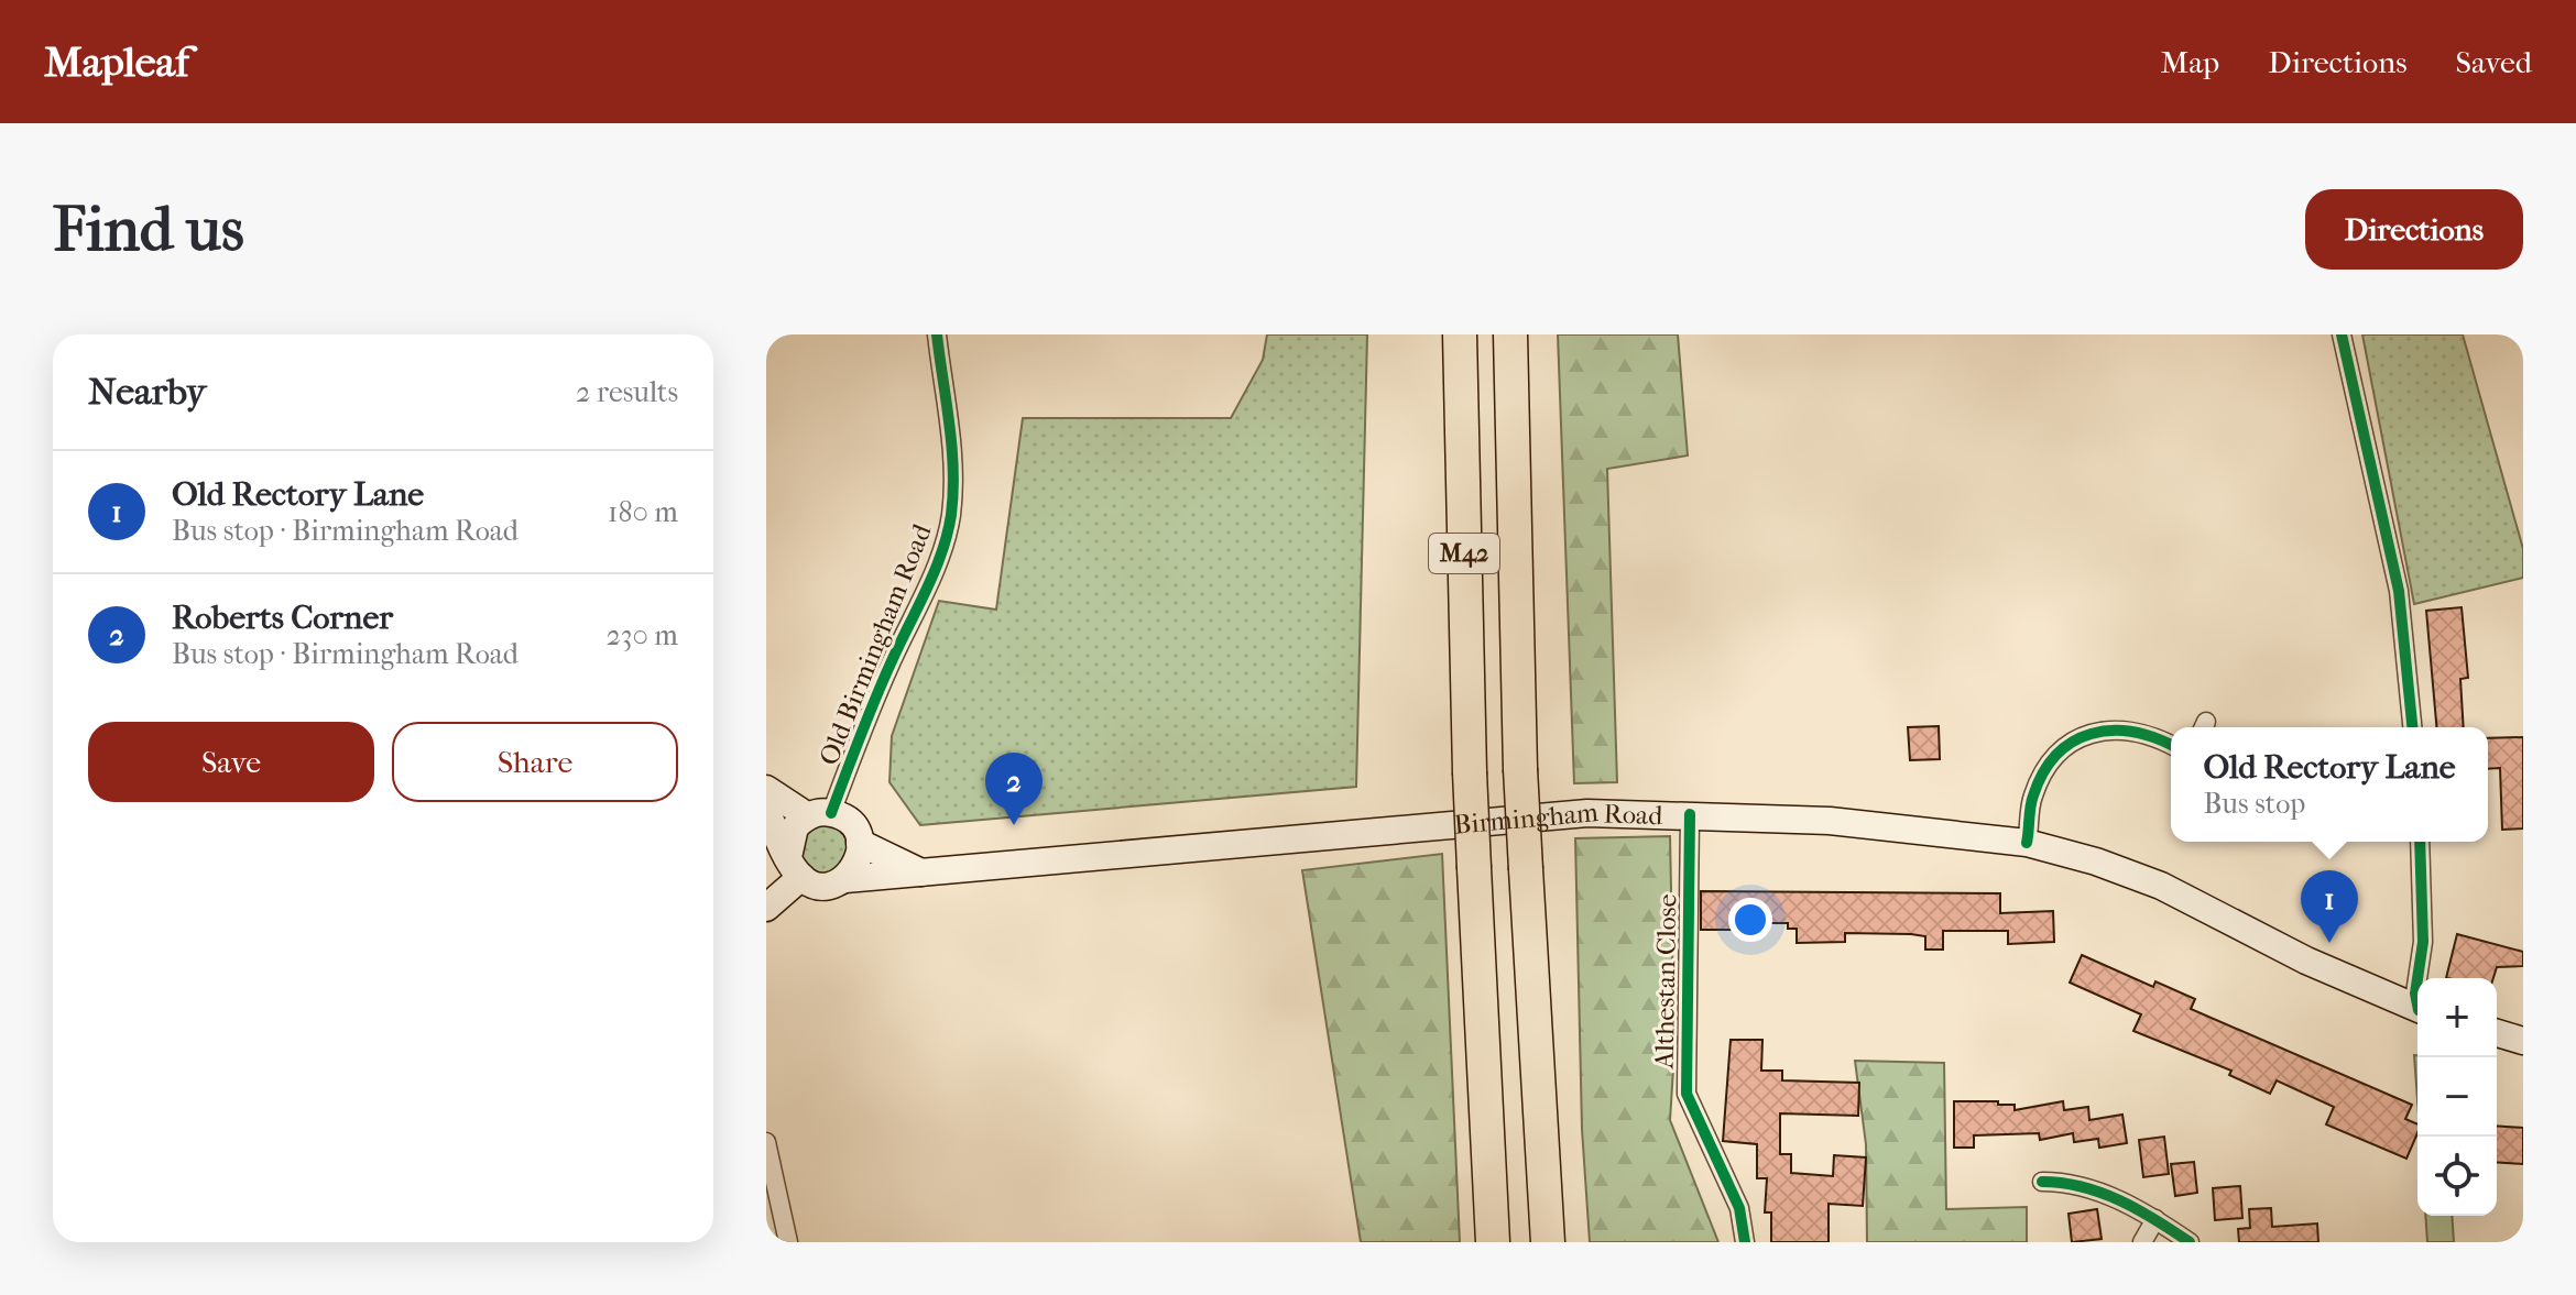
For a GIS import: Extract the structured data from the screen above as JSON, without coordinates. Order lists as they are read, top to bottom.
{
  "streets": {
    "highway": ["M42"],
    "main road": ["Birmingham Road"],
    "street": ["Old Birmingham Road", "Althestan Close"]
  },
  "crossings": [
    ["Old Birmingham Road", "Birmingham Road"],
    ["Birmingham Road", "Althestan Close"]
  ],
  "page": {
    "header": "Mapleaf",
    "nav": ["Map", "Directions", "Saved"],
    "buttons": [
      "Directions",
      ["Save", "Share"]
    ],
    "title": "Find us",
    "heading": ["Nearby", "2 results"],
    "list": [
      {
        "mark": "1",
        "name": "Old Rectory Lane",
        "note": "Bus stop · Birmingham Road",
        "value": "180 m"
      },
      {
        "mark": "2",
        "name": "Roberts Corner",
        "note": "Bus stop · Birmingham Road",
        "value": "230 m"
      }
    ],
    "popup": ["Old Rectory Lane", "Bus stop"],
    "pins": ["2", "1"],
    "map_buttons": ["+", "−"]
  }
}
